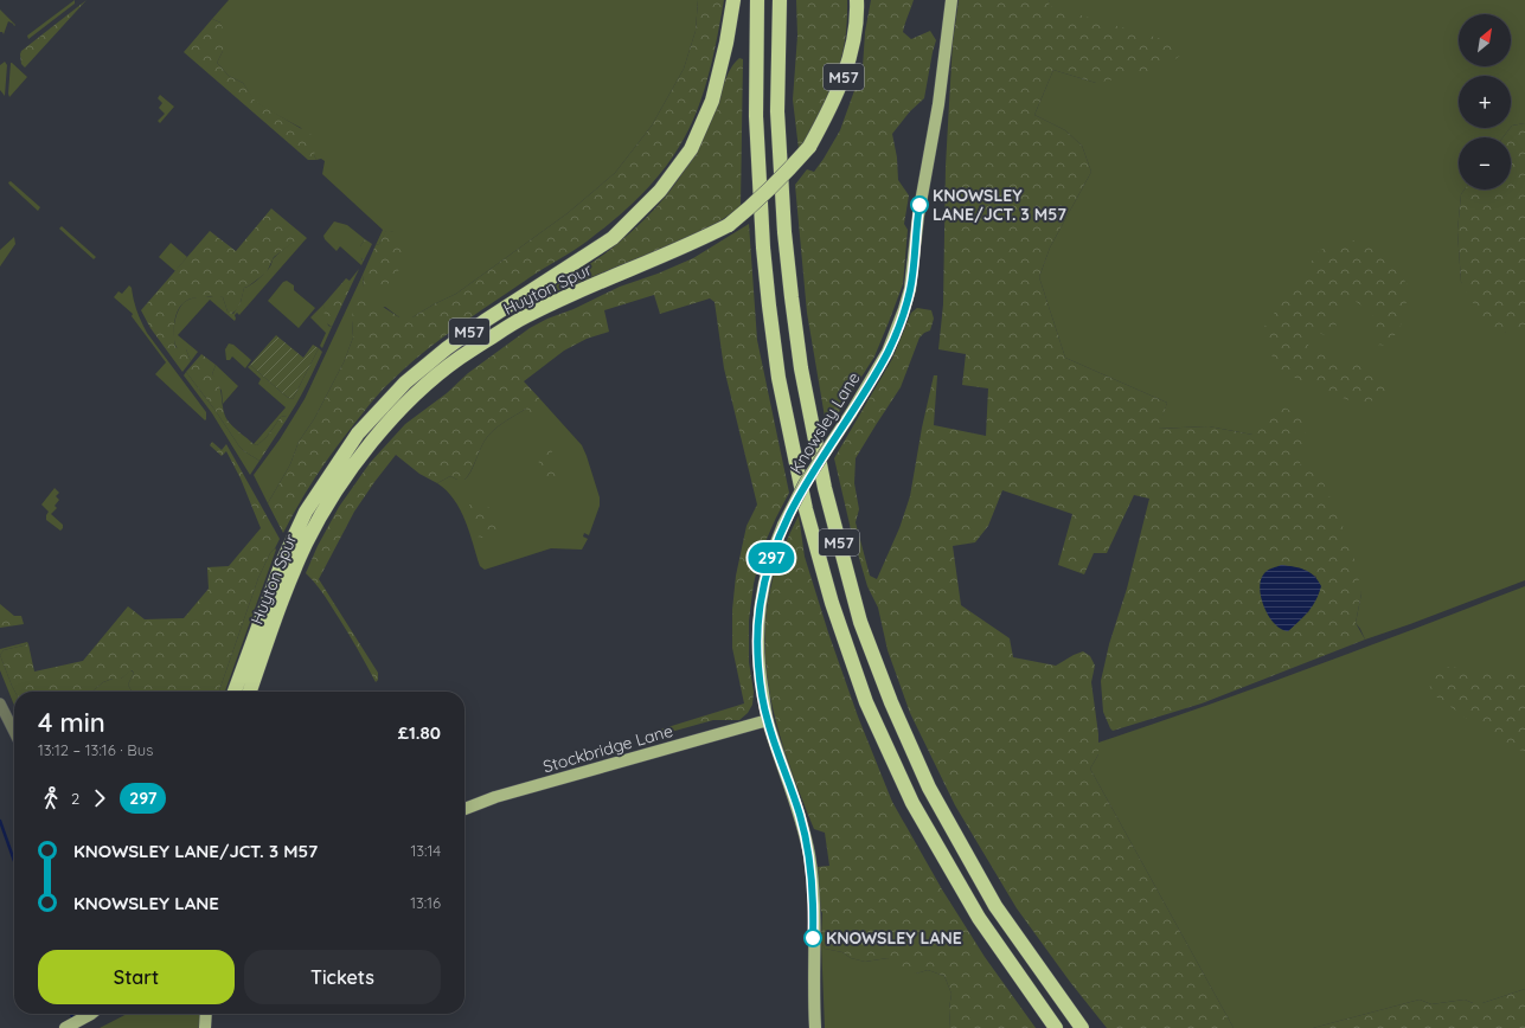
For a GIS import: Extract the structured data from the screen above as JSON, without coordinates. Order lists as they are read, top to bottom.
{
  "streets": {
    "highway": ["M57", "Huyton Spur"],
    "main road": ["Knowsley Lane", "Stockbridge Lane"]
  },
  "crossings": [
    ["Knowsley Lane", "Stockbridge Lane"]
  ],
  "places": ["KNOWSLEY LANE/JCT. 3 M57", "KNOWSLEY LANE"],
  "lines": ["bus line 297"],
  "north": "top right",
  "page": {
    "on_map": "297",
    "map_buttons": ["+", "−"],
    "heading": ["4 min", "13:12 – 13:16 · Bus", "£1.80"],
    "legs": ["2", "297"],
    "list": [
      {
        "name": "KNOWSLEY LANE/JCT. 3 M57",
        "value": "13:14"
      },
      {
        "name": "KNOWSLEY LANE",
        "value": "13:16"
      }
    ],
    "buttons": ["Start", "Tickets"]
  }
}
